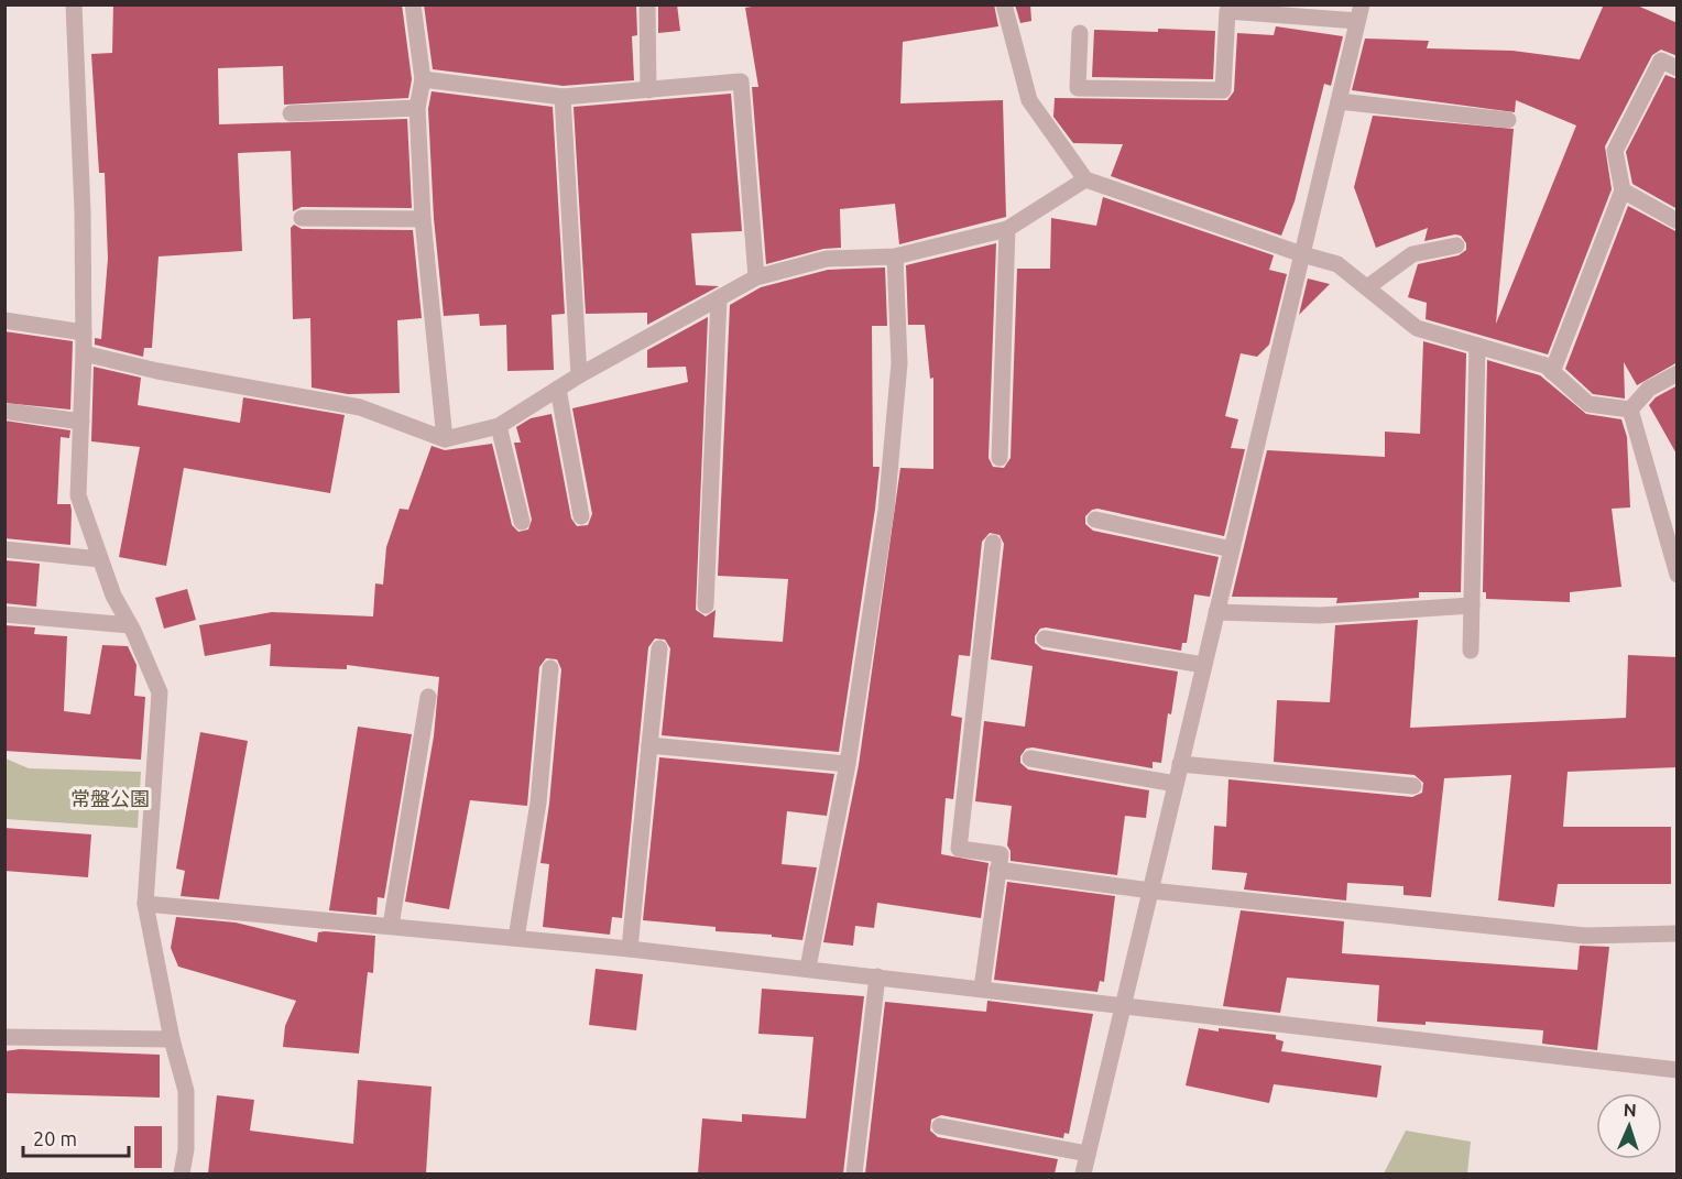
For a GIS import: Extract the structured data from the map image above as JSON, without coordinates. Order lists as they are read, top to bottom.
{
  "parks": ["常盤公園"],
  "scale_bar": "20 m",
  "north": "top"
}
